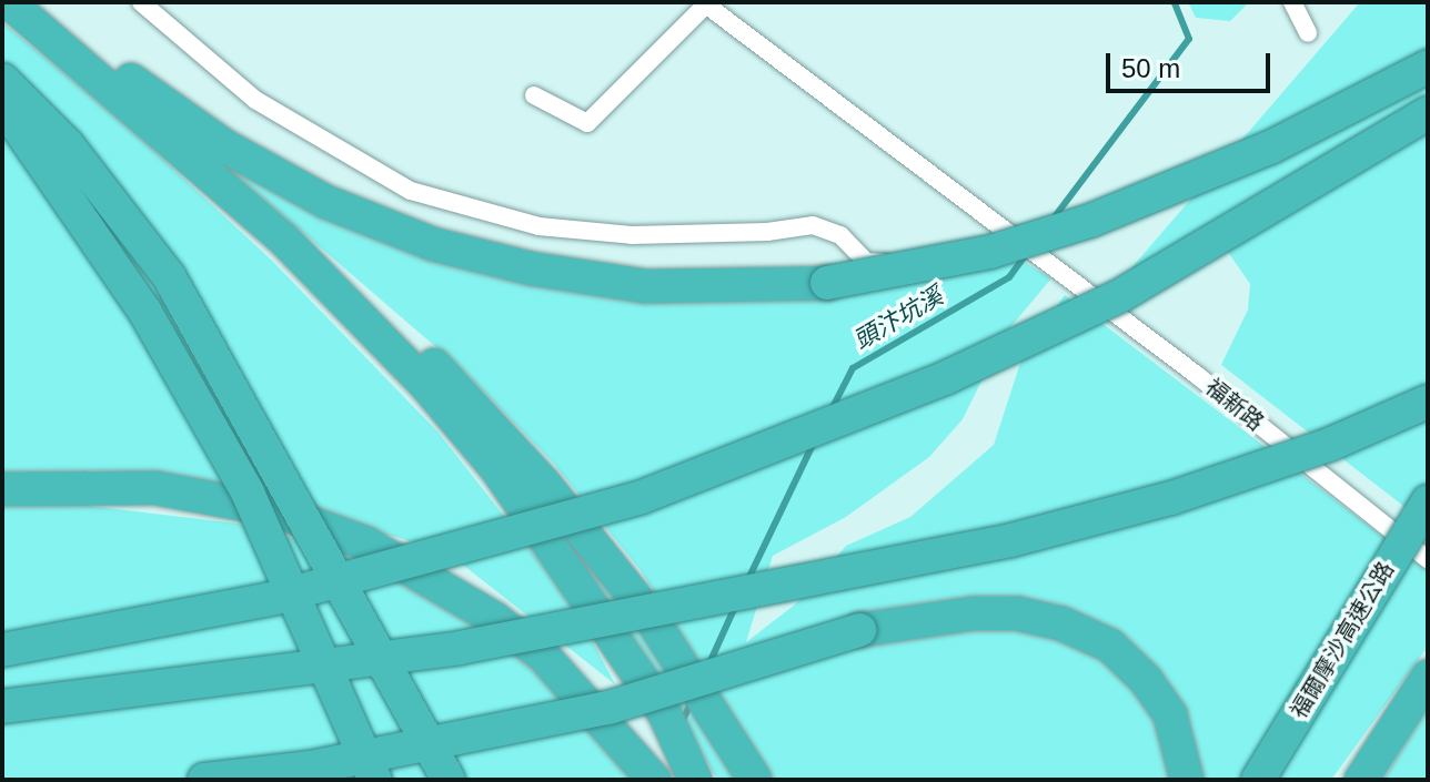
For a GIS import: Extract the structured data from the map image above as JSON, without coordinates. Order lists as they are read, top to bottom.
{
  "streets": {
    "highway": ["福爾摩沙高速公路"],
    "street": ["福新路"]
  },
  "water": ["頭汴坑溪"],
  "scale_bar": "50 m"
}
